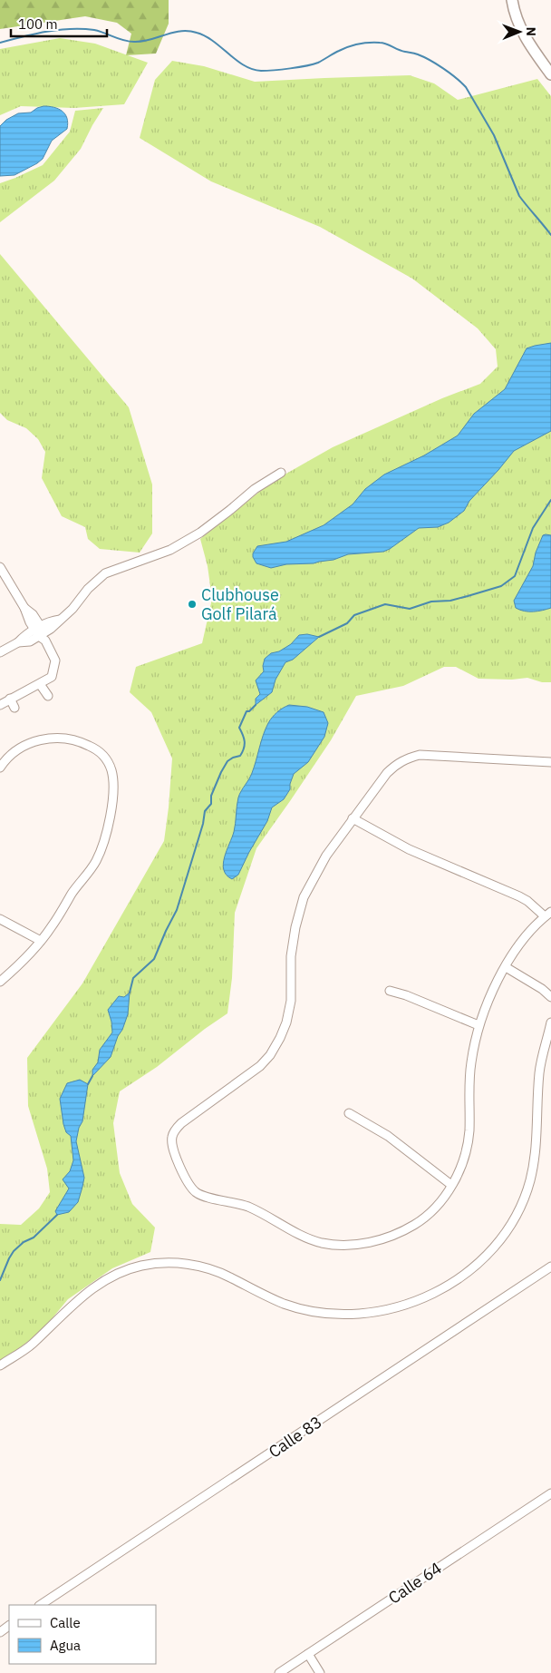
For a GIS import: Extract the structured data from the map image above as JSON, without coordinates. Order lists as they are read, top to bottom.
{
  "streets": {
    "street": ["Calle 83", "Calle 64"]
  },
  "places": ["Clubhouse Golf Pilará"],
  "legend": ["Calle", "Agua"],
  "scale_bar": "100 m",
  "north": "right"
}
